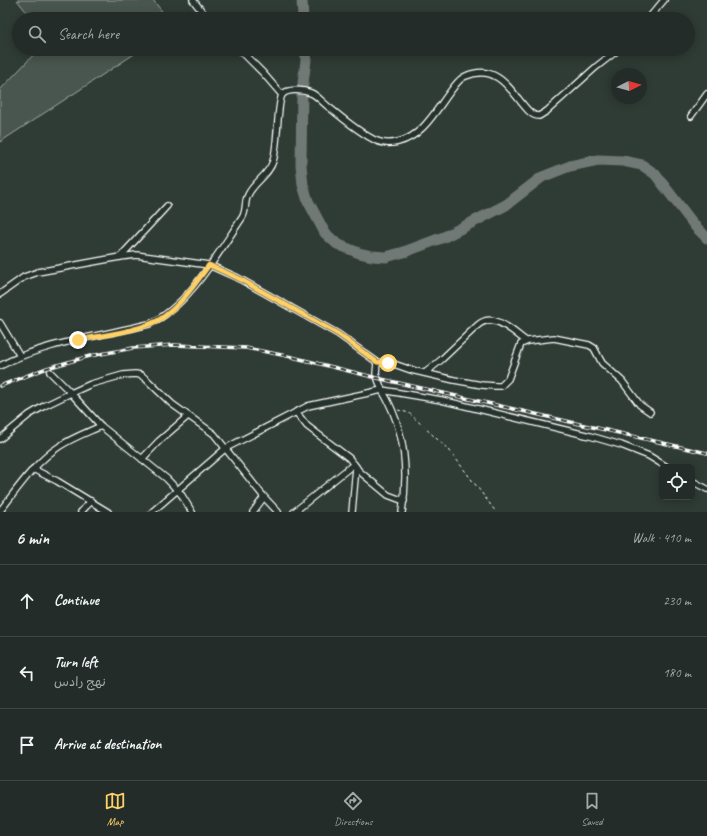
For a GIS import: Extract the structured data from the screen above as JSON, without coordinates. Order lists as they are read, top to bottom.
{
  "north": "right",
  "page": {
    "search": "Search here",
    "heading": ["6 min", "Walk · 410 m"],
    "list": [
      ["Continue", "230 m"],
      ["Turn left", "نهج رادس", "180 m"],
      "Arrive at destination"
    ],
    "nav": ["Map", "Directions", "Saved"]
  }
}
